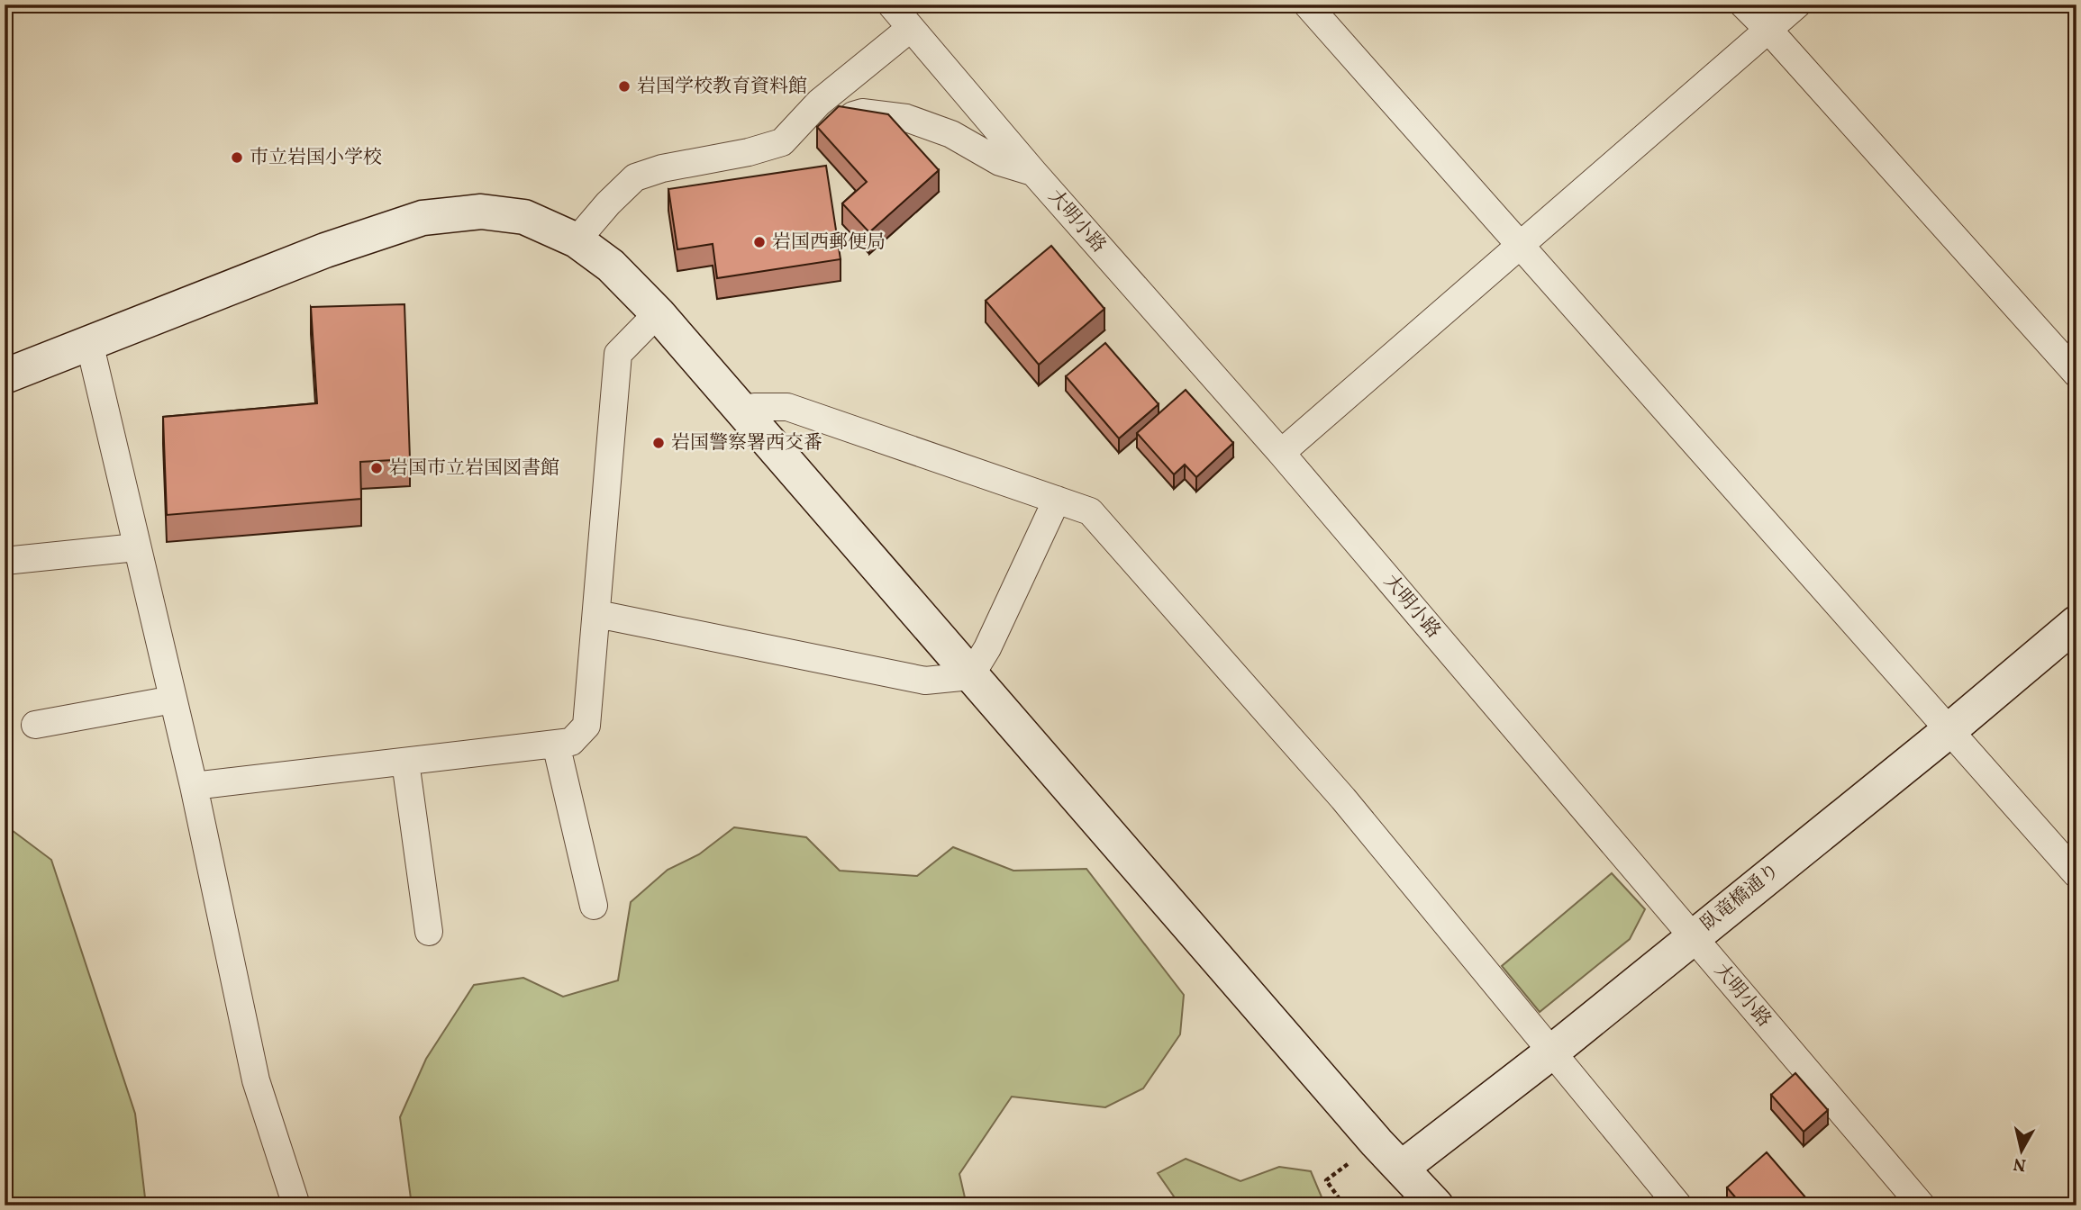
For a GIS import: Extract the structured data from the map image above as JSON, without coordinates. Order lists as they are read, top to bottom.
{
  "streets": {
    "street": ["大明小路", "臥竜橋通り"]
  },
  "crossings": [
    ["大明小路", "臥竜橋通り"]
  ],
  "places": [
    "岩国学校教育資料館",
    "市立岩国小学校",
    "岩国西郵便局",
    "岩国警察署西交番",
    "岩国市立岩国図書館"
  ],
  "north": "bottom"
}
